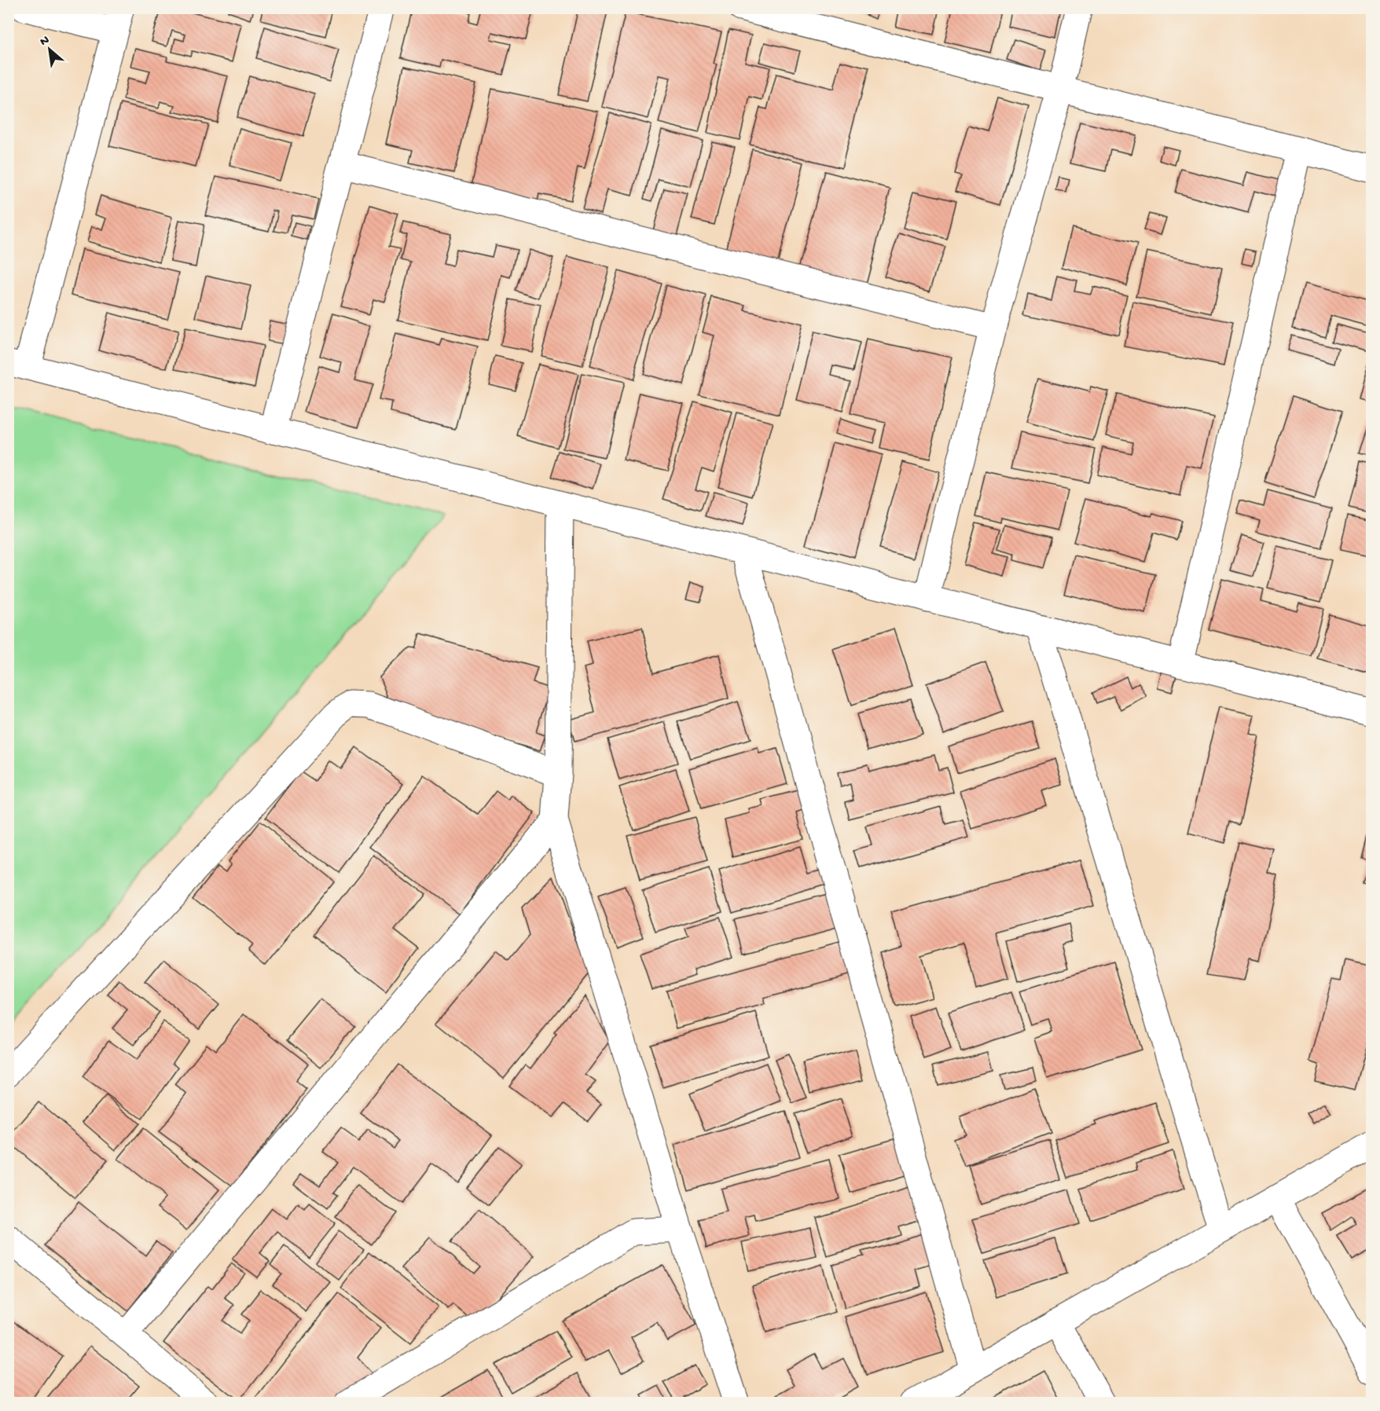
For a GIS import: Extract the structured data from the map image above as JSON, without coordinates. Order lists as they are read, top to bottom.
{
  "north": "top left"
}
